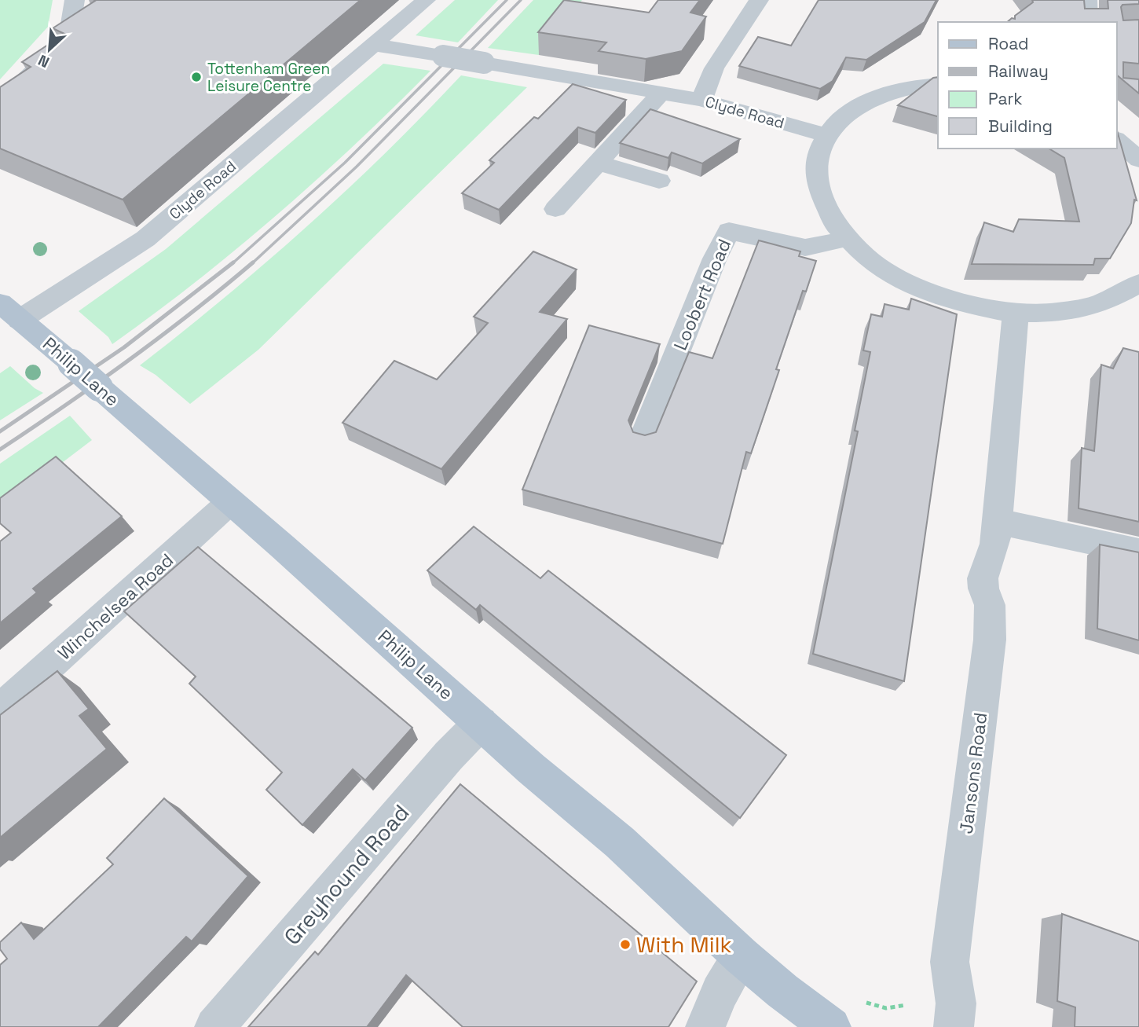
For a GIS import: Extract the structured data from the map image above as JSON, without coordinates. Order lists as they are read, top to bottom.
{
  "streets": {
    "main road": ["Philip Lane"],
    "street": [
      "Clyde Road",
      "Loobert Road",
      "Winchelsea Road",
      "Jansons Road",
      "Greyhound Road"
    ]
  },
  "crossings": [
    ["Clyde Road", "Philip Lane"],
    ["Philip Lane", "Winchelsea Road"],
    ["Philip Lane", "Greyhound Road"]
  ],
  "places": ["Tottenham Green Leisure Centre", "With Milk"],
  "legend": [
    "Road",
    "Railway",
    "Park",
    "Building"
  ],
  "north": "bottom left"
}
